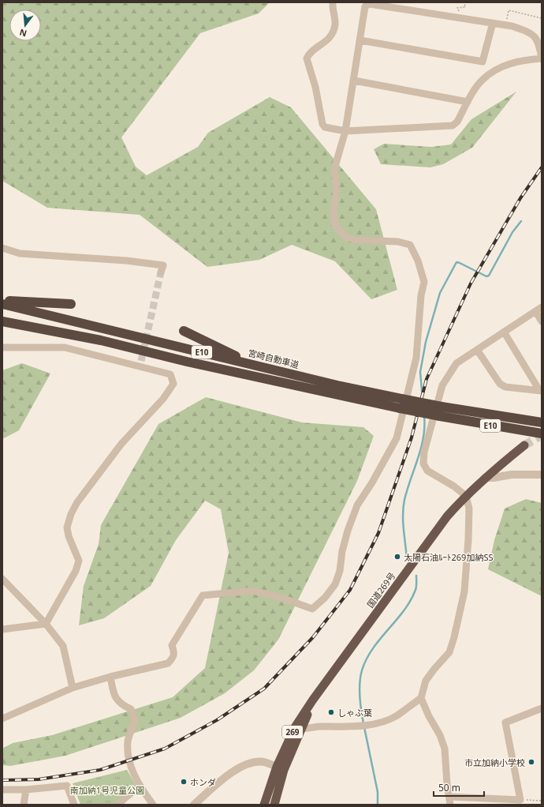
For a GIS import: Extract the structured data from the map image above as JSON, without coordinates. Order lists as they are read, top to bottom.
{
  "streets": {
    "highway": [
      "E10",
      "宮崎自動車道",
      "国道269号",
      "269"
    ]
  },
  "crossings": [
    ["国道269号", "269"]
  ],
  "parks": ["南加納1号児童公園"],
  "places": [
    "太陽石油ﾙｰﾄ269加納SS",
    "しゃぶ葉",
    "市立加納小学校",
    "ホンダ"
  ],
  "scale_bar": "50 m",
  "north": "bottom"
}
